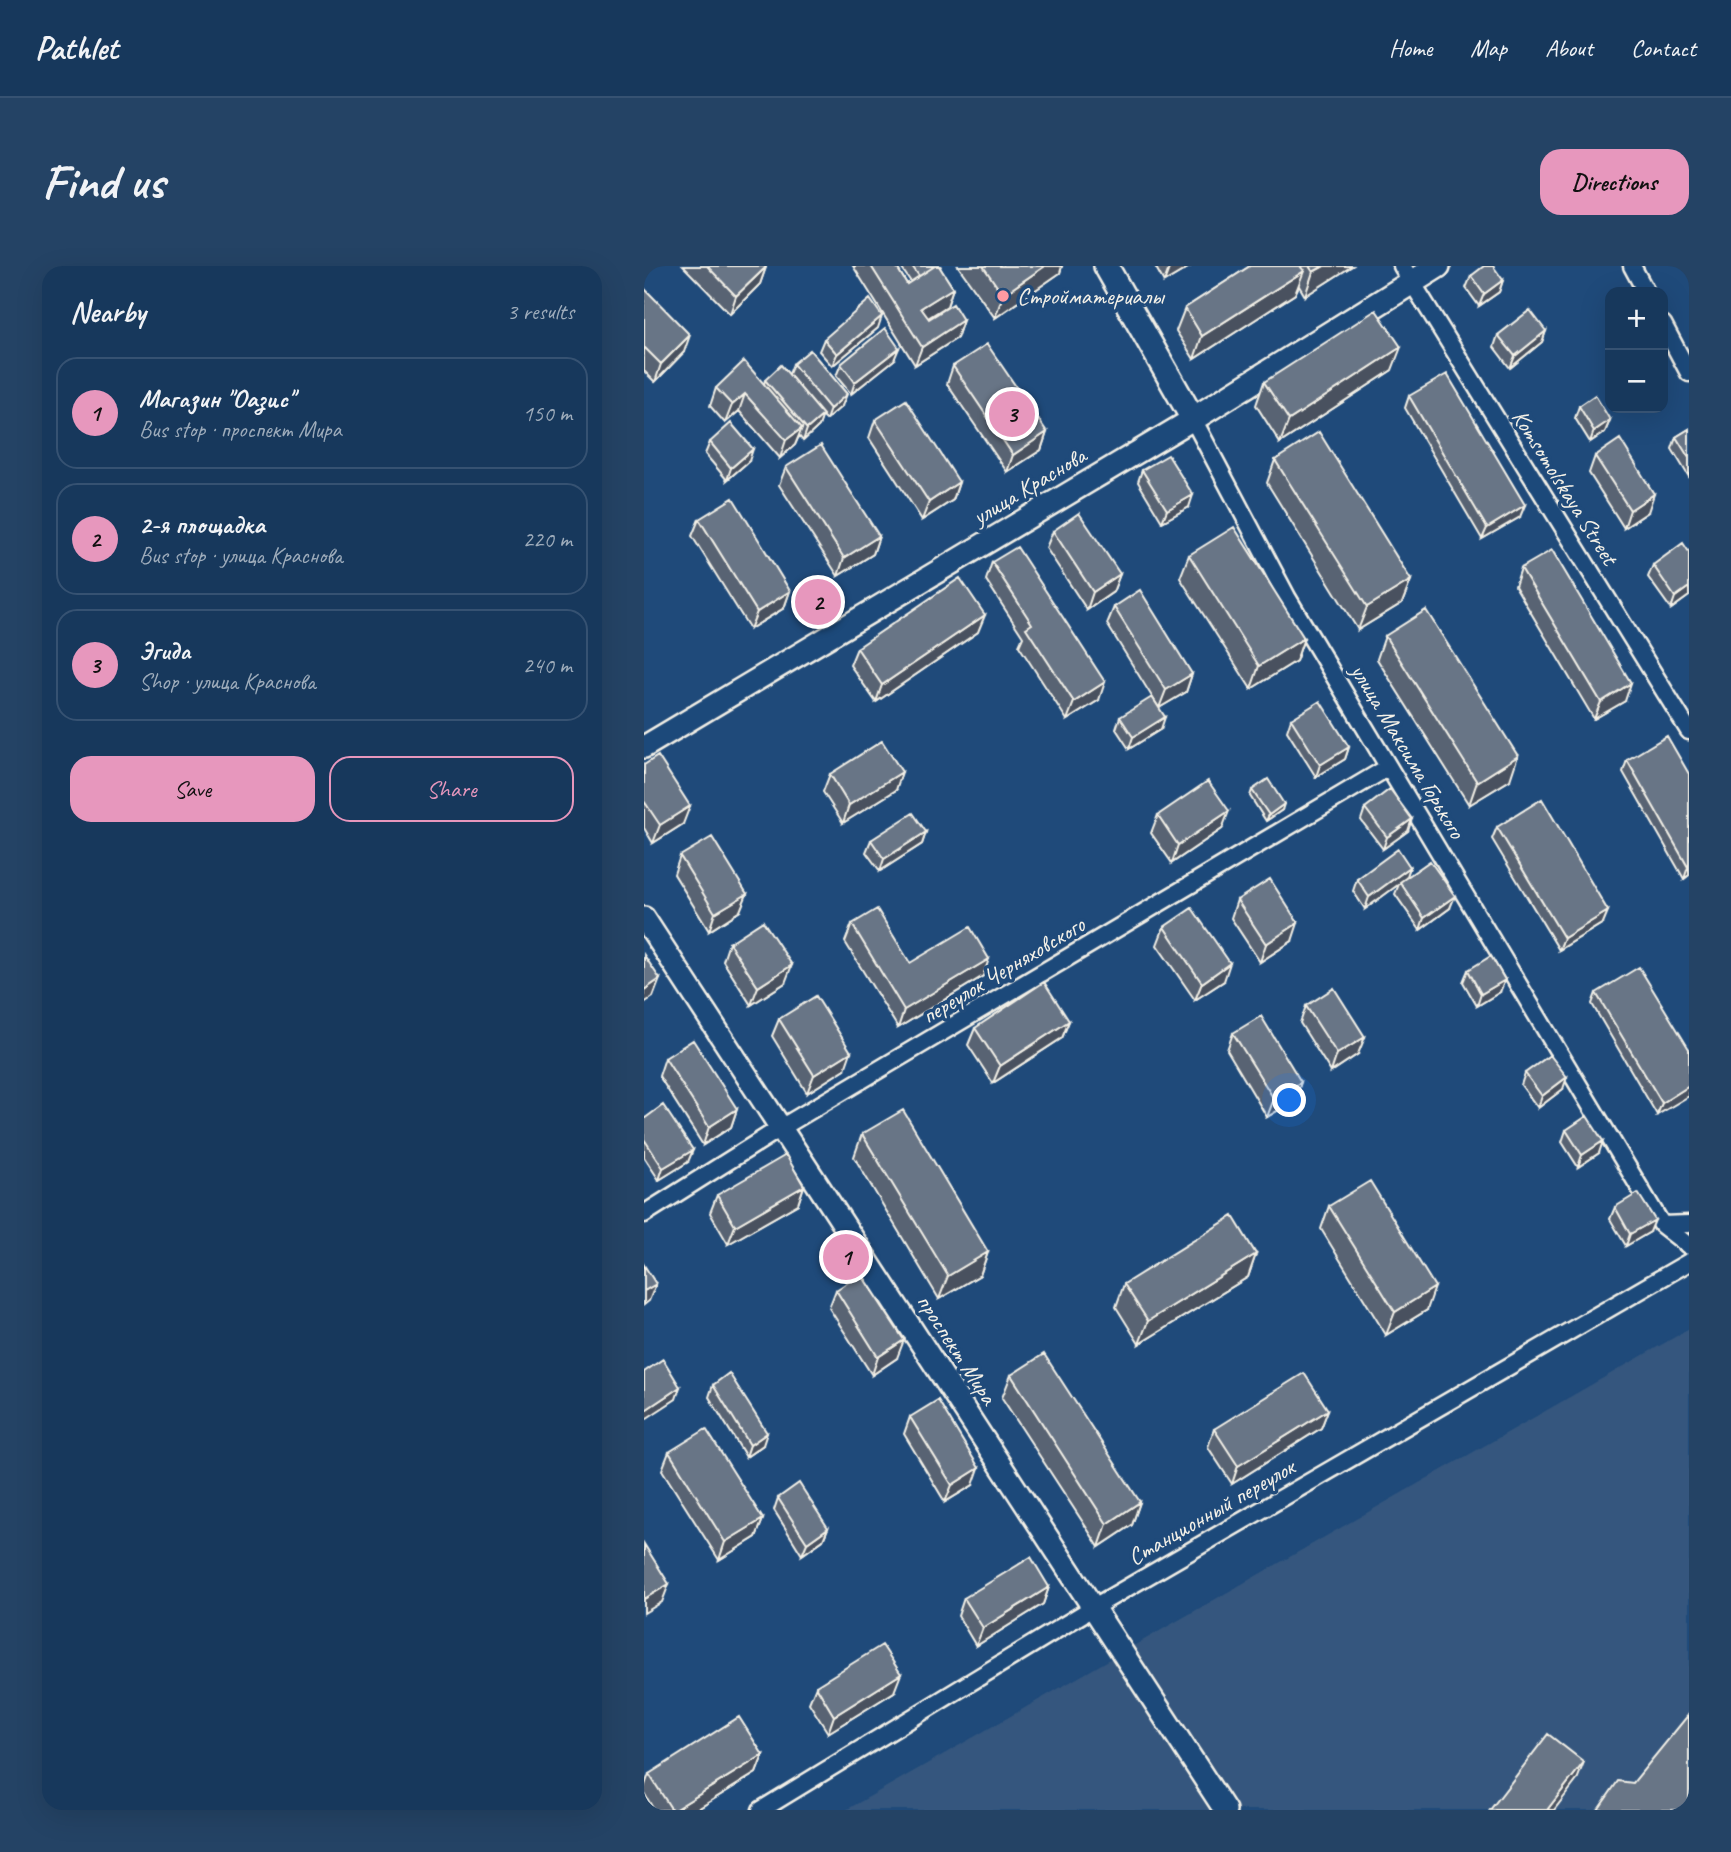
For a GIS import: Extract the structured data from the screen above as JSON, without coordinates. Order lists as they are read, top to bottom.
{
  "streets": {
    "main road": ["улица Краснова", "улица Максима Горького"],
    "street": [
      "Komsomolskaya Street",
      "переулок Черняховского",
      "проспект Мира",
      "Станционный переулок"
    ]
  },
  "crossings": [
    ["улица Краснова", "Komsomolskaya Street"],
    ["улица Краснова", "улица Максима Горького"],
    ["улица Максима Горького", "переулок Черняховского"],
    ["переулок Черняховского", "проспект Мира"],
    ["проспект Мира", "Станционный переулок"]
  ],
  "places": ["Стройматериалы"],
  "page": {
    "header": "Pathlet",
    "nav": [
      "Home",
      "Map",
      "About",
      "Contact"
    ],
    "buttons": [
      "Directions",
      ["Save", "Share"]
    ],
    "title": "Find us",
    "heading": ["Nearby", "3 results"],
    "map_buttons": ["+", "−"],
    "list": [
      {
        "mark": "1",
        "name": "Магазин \"Оазис\"",
        "note": "Bus stop · проспект Мира",
        "value": "150 m"
      },
      {
        "mark": "2",
        "name": "2-я площадка",
        "note": "Bus stop · улица Краснова",
        "value": "220 m"
      },
      {
        "mark": "3",
        "name": "Эгида",
        "note": "Shop · улица Краснова",
        "value": "240 m"
      }
    ],
    "pins": ["3", "2", "1"]
  }
}
